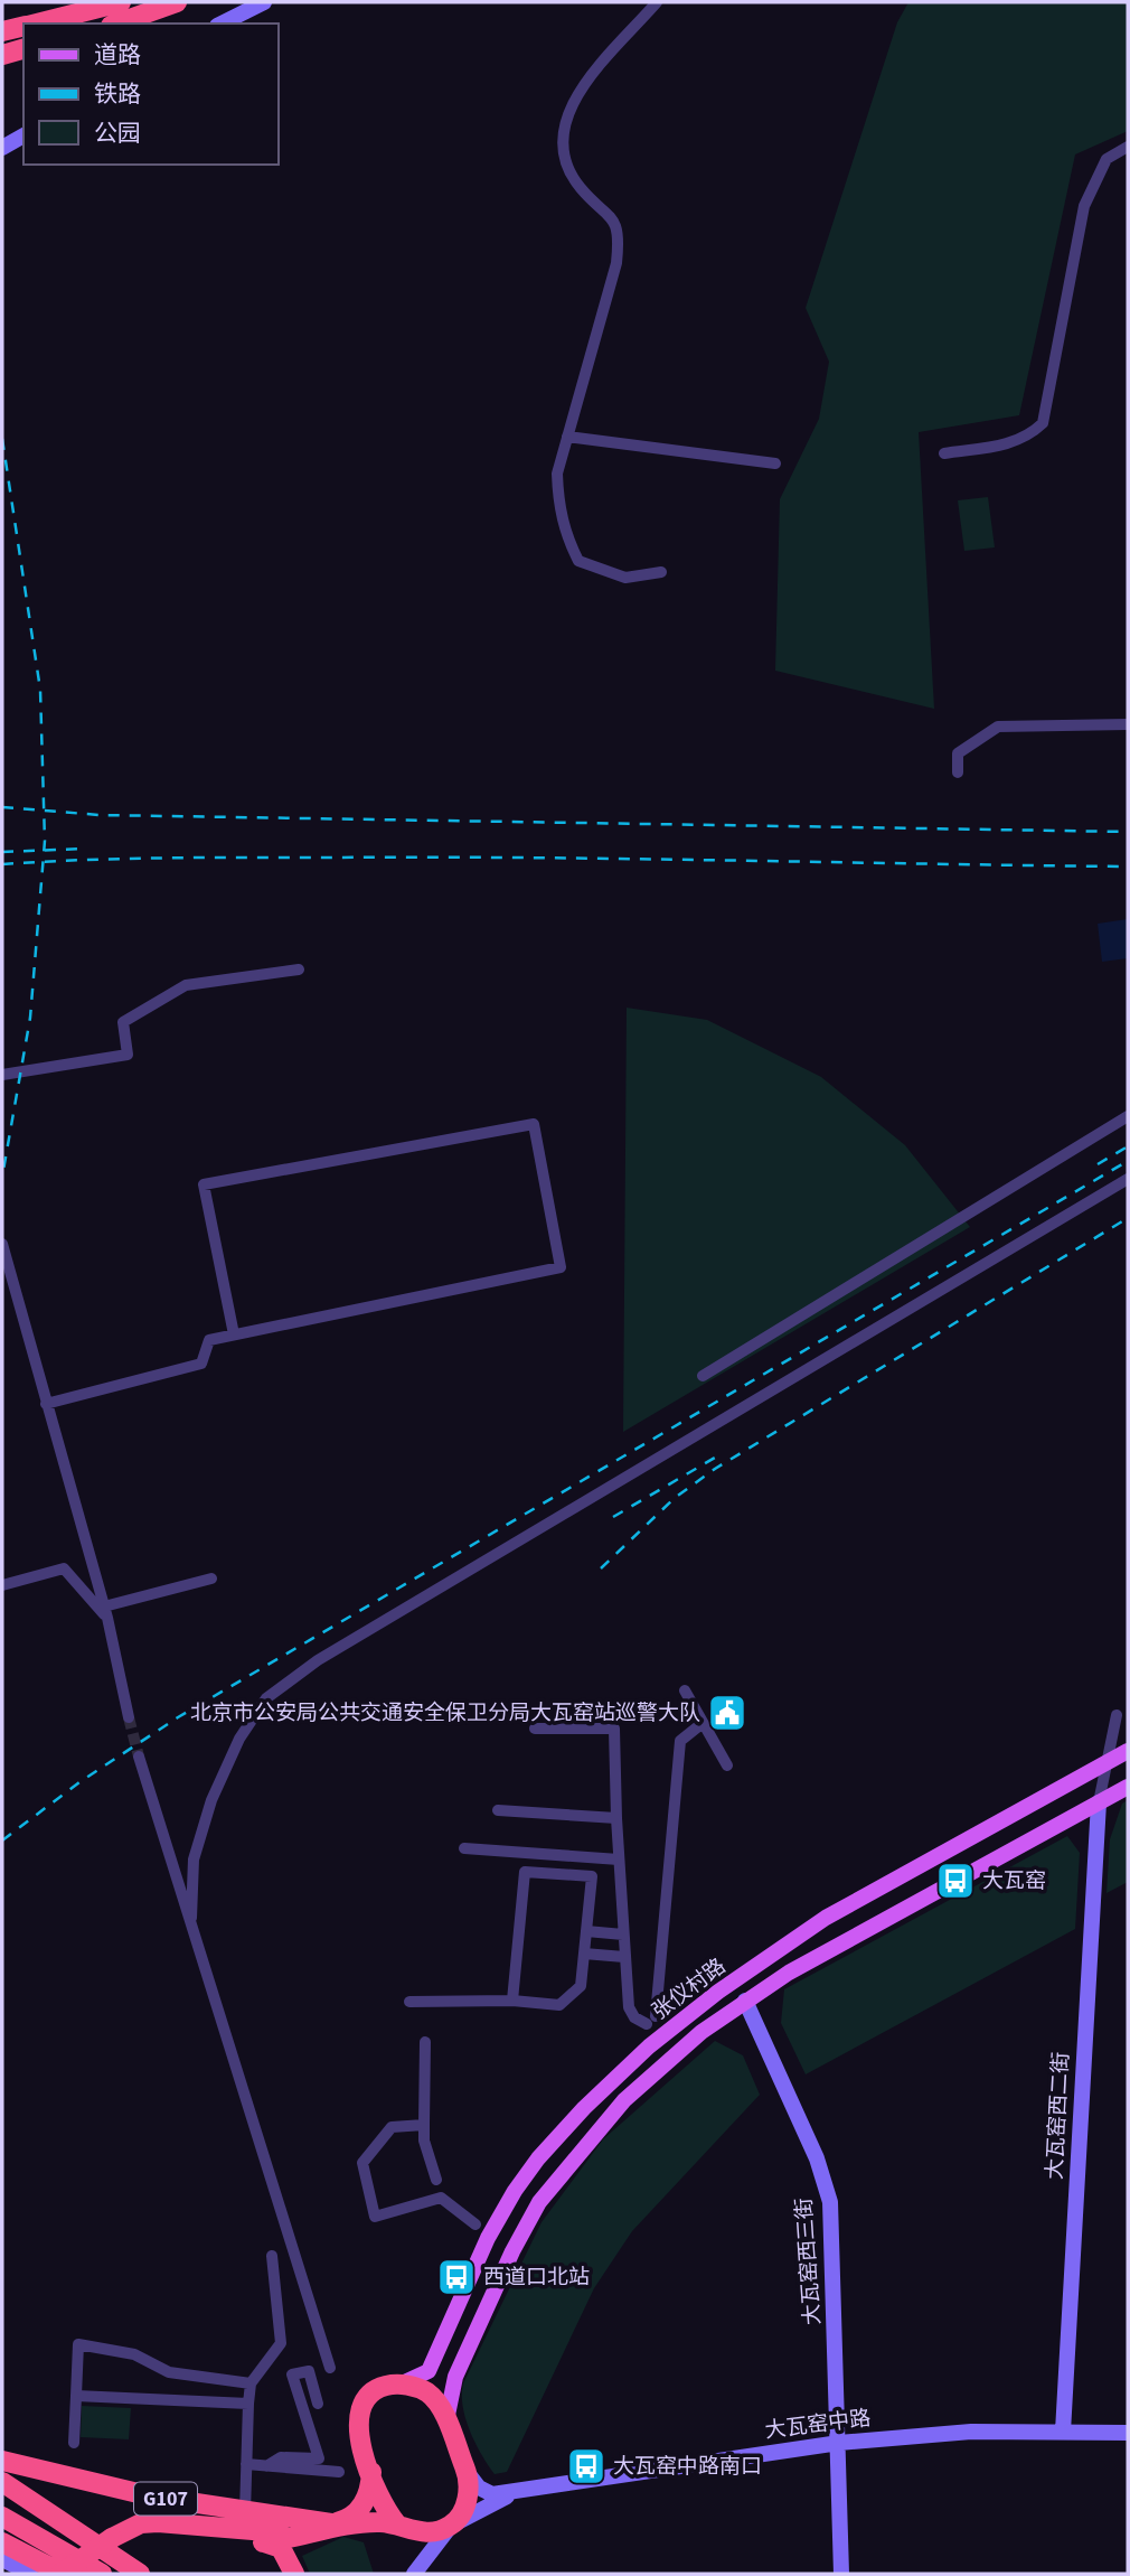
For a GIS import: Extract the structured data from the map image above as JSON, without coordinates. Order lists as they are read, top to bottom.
{
  "streets": {
    "highway": ["G107"],
    "main road": ["张仪村路"],
    "street": ["大瓦窑西二街", "大瓦窑西三街", "大瓦窑中路"]
  },
  "crossings": [
    ["张仪村路", "大瓦窑西二街"],
    ["张仪村路", "大瓦窑西三街"],
    ["张仪村路", "大瓦窑中路"],
    ["张仪村路", "G107"],
    ["大瓦窑西二街", "大瓦窑中路"],
    ["大瓦窑西三街", "大瓦窑中路"],
    ["大瓦窑中路", "G107"]
  ],
  "places": {
    "public building": ["北京市公安局公共交通安全保卫分局大瓦窑站巡警大队"],
    "bus stop": ["大瓦窑", "西道口北站", "大瓦窑中路南口"]
  },
  "legend": ["道路", "铁路", "公园"]
}
